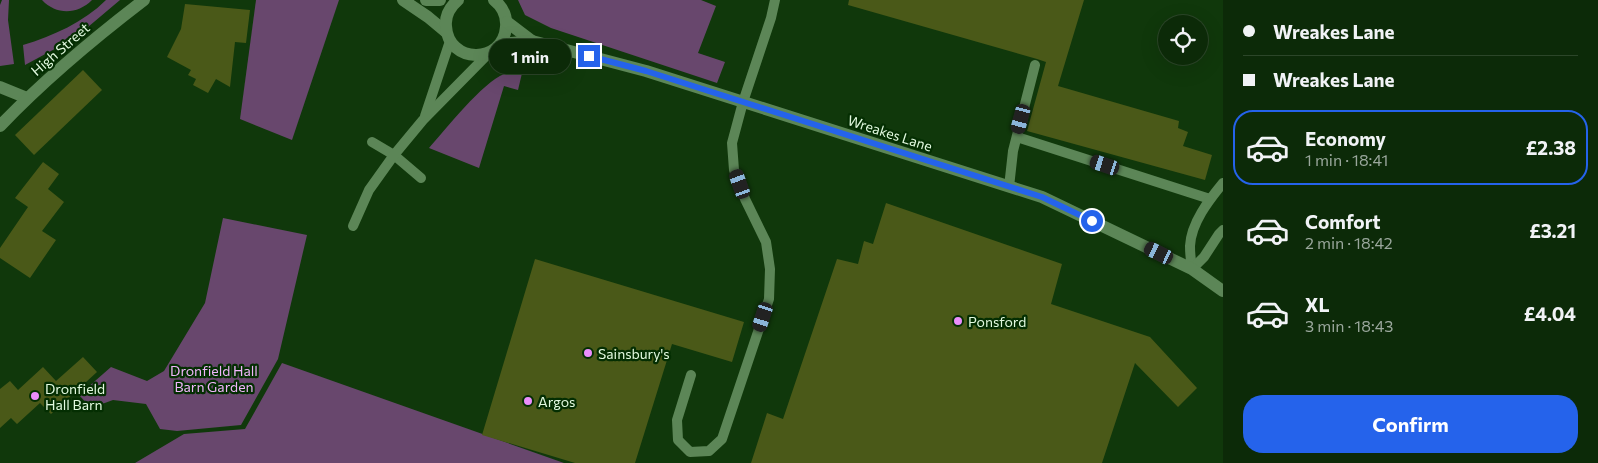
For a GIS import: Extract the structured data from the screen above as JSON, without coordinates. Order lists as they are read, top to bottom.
{
  "streets": {
    "street": ["High Street", "Wreakes Lane"]
  },
  "parks": ["Dronfield Hall Barn Garden"],
  "places": [
    "Ponsford",
    "Sainsbury's",
    "Dronfield Hall Barn",
    "Argos"
  ],
  "page": {
    "banner": ["Wreakes Lane", "Wreakes Lane"],
    "bubble": "1 min",
    "list": [
      {
        "name": "Economy",
        "note": "1 min · 18:41",
        "value": "£2.38"
      },
      {
        "name": "Comfort",
        "note": "2 min · 18:42",
        "value": "£3.21"
      },
      {
        "name": "XL",
        "note": "3 min · 18:43",
        "value": "£4.04"
      }
    ],
    "buttons": "Confirm"
  }
}
